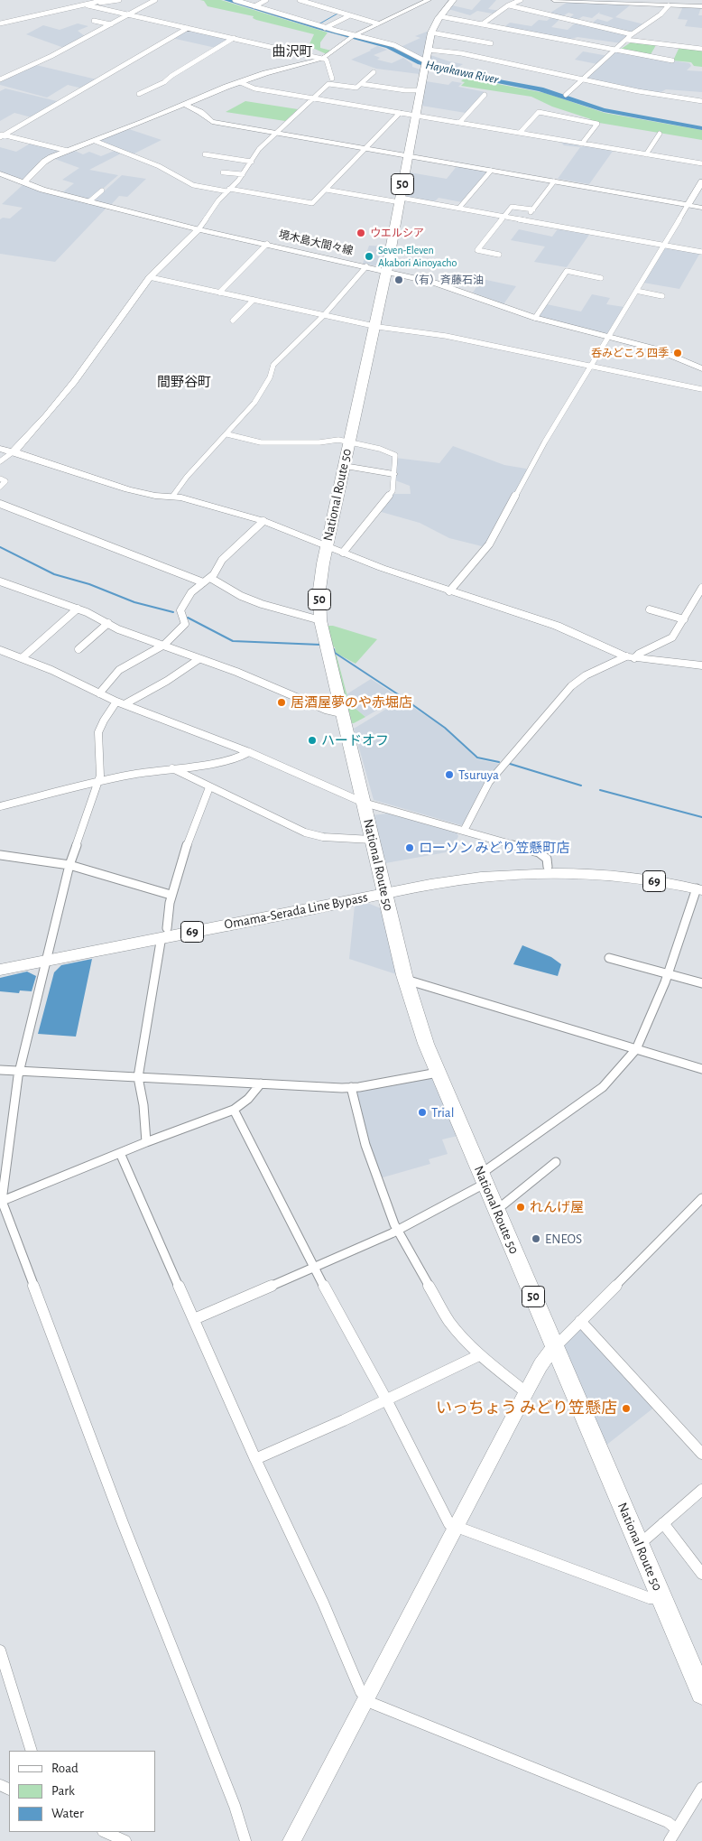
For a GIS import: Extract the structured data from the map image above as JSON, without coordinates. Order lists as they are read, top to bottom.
{
  "streets": {
    "highway": ["50", "National Route 50"],
    "main road": ["69", "Omama-Serada Line Bypass"],
    "street": ["境木島大間々線"]
  },
  "crossings": [
    ["境木島大間々線", "National Route 50"],
    ["National Route 50", "Omama-Serada Line Bypass"]
  ],
  "districts": ["曲沢町", "間野谷町"],
  "water": ["Hayakawa River"],
  "places": [
    "ウエルシア",
    "Seven-Eleven Akabori Ainoyacho",
    "（有）斉藤石油",
    "呑みどころ 四季",
    "居酒屋夢のや赤堀店",
    "ハードオフ",
    "Tsuruya",
    "ローソン みどり笠懸町店",
    "Trial",
    "れんげ屋",
    "ENEOS",
    "いっちょう みどり笠懸店"
  ],
  "legend": ["Road", "Park", "Water"]
}
